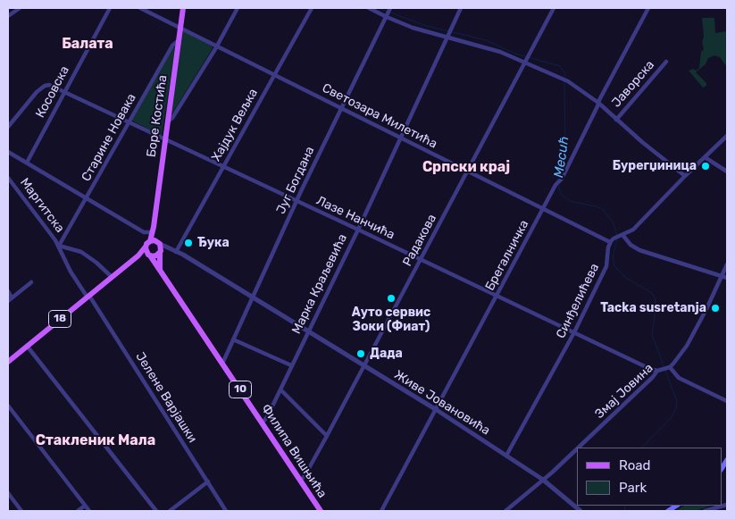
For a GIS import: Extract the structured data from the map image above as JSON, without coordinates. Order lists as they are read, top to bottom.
{
  "streets": {
    "main road": [
      "Боре Костића",
      "18",
      "10",
      "Филипа Вишњића"
    ],
    "street": [
      "Јаворска",
      "Косовска",
      "Светозара Милетића",
      "Хајдук Вељка",
      "Старине Новака",
      "Југ Богдана",
      "Маргитска",
      "Лазе Нанчића",
      "Радакова",
      "Брегалничка",
      "Марка Краљевића",
      "Синђелићева",
      "Змај Јовина",
      "Јелене Варјашки",
      "Живе Јовановића"
    ]
  },
  "crossings": [
    ["Косовска", "Лазе Нанчића"],
    ["Боре Костића", "Светозара Милетића"],
    ["Боре Костића", "Старине Новака"],
    ["Боре Костића", "Лазе Нанчића"],
    ["Боре Костића", "18"],
    ["Боре Костића", "Филипа Вишњића"],
    ["Светозара Милетића", "Хајдук Вељка"],
    ["Светозара Милетића", "Југ Богдана"],
    ["Светозара Милетића", "Радакова"],
    ["Светозара Милетића", "Брегалничка"],
    ["Светозара Милетића", "Марка Краљевића"],
    ["Светозара Милетића", "Синђелићева"],
    ["Хајдук Вељка", "Лазе Нанчића"],
    ["Хајдук Вељка", "Живе Јовановића"],
    ["Старине Новака", "Маргитска"],
    ["Старине Новака", "Лазе Нанчића"],
    ["Југ Богдана", "Лазе Нанчића"],
    ["Југ Богдана", "Живе Јовановића"],
    ["Југ Богдана", "Филипа Вишњића"],
    ["Маргитска", "18"],
    ["Маргитска", "Јелене Варјашки"],
    ["Лазе Нанчића", "Радакова"],
    ["Лазе Нанчића", "Брегалничка"],
    ["Лазе Нанчића", "Марка Краљевића"],
    ["Лазе Нанчића", "Синђелићева"],
    ["Лазе Нанчића", "Змај Јовина"],
    ["Радакова", "Живе Јовановића"],
    ["Радакова", "Филипа Вишњића"],
    ["Брегалничка", "Живе Јовановића"],
    ["Марка Краљевића", "Живе Јовановића"],
    ["Марка Краљевића", "Филипа Вишњића"],
    ["Синђелићева", "Живе Јовановића"],
    ["18", "Јелене Варјашки"],
    ["18", "Филипа Вишњића"],
    ["Змај Јовина", "Живе Јовановића"]
  ],
  "districts": ["Балата", "Српски крај", "Стакленик Мала"],
  "water": ["Месић"],
  "places": [
    "Бурегџиница",
    "Ђука",
    "Ауто сервис Зоки (Фиат)",
    "Tacka susretanja",
    "Дада"
  ],
  "legend": ["Road", "Park"]
}
